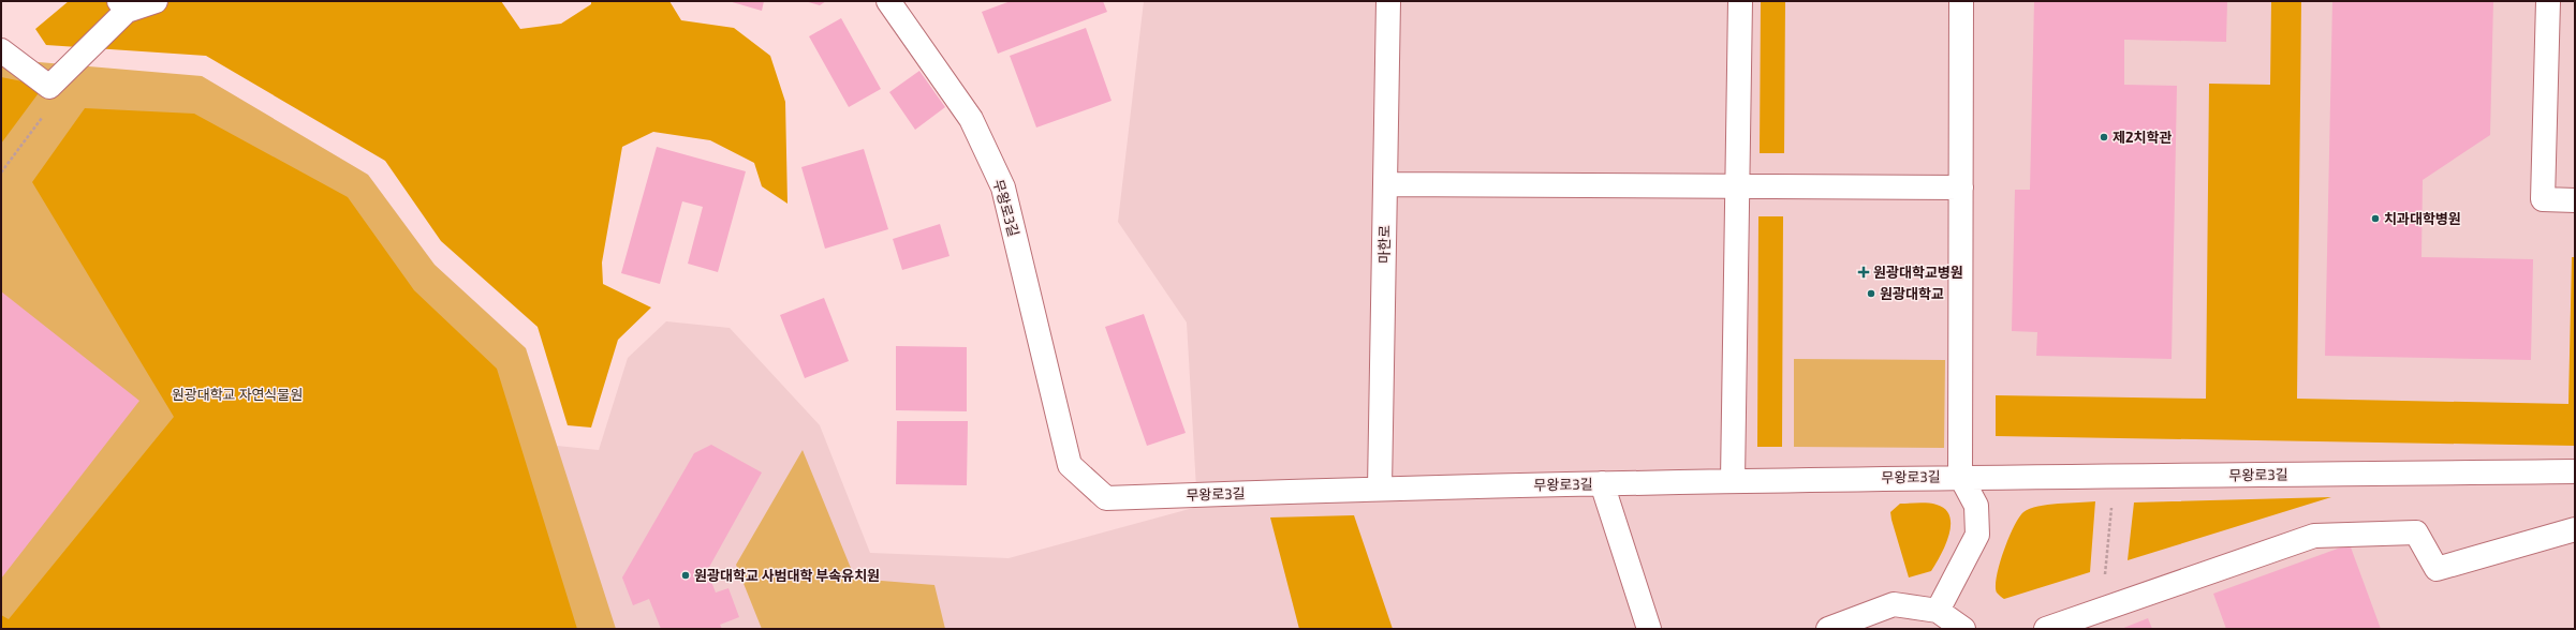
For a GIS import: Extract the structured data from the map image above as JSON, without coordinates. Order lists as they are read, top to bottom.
{
  "streets": {
    "street": ["무왕로3길", "마한로"]
  },
  "crossings": [
    ["무왕로3길", "마한로"]
  ],
  "parks": ["원광대학교 자연식물원"],
  "places": {
    "other": [
      "제2치학관",
      "치과대학병원",
      "원광대학교",
      "원광대학교 사범대학 부속유치원"
    ],
    "health": ["원광대학교병원"]
  }
}
